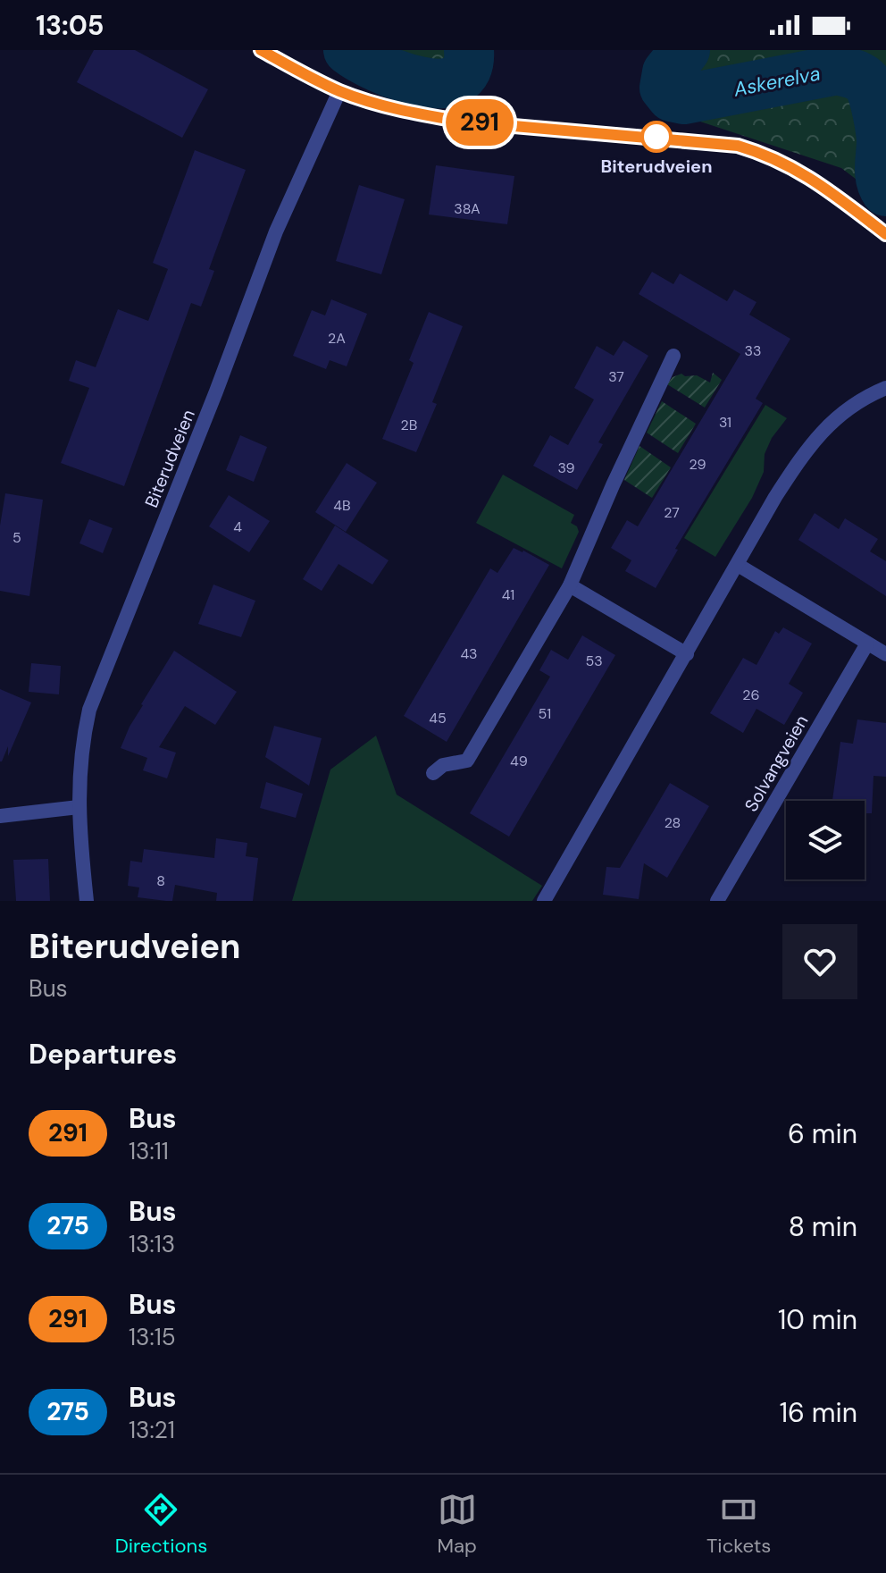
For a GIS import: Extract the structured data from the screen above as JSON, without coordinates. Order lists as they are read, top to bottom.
{
  "streets": {
    "street": ["Biterudveien", "Solvangveien"]
  },
  "water": ["Askerelva"],
  "places": ["Biterudveien"],
  "lines": ["bus line 291"],
  "house_numbers": [
    "38A",
    "2A",
    "33",
    "37",
    "31",
    "2B",
    "29",
    "39",
    "4B",
    "27",
    "4",
    "5",
    "41",
    "43",
    "53",
    "26",
    "51",
    "45",
    "49",
    "28",
    "8"
  ],
  "page": {
    "status": "13:05",
    "on_map": "291",
    "heading": [
      ["Biterudveien", "Bus"],
      "Departures"
    ],
    "list": [
      {
        "mark": "291",
        "name": "Bus",
        "note": "13:11",
        "value": "6 min"
      },
      {
        "mark": "275",
        "name": "Bus",
        "note": "13:13",
        "value": "8 min"
      },
      {
        "mark": "291",
        "name": "Bus",
        "note": "13:15",
        "value": "10 min"
      },
      {
        "mark": "275",
        "name": "Bus",
        "note": "13:21",
        "value": "16 min"
      }
    ],
    "tabs": ["Directions", "Map", "Tickets"]
  }
}
